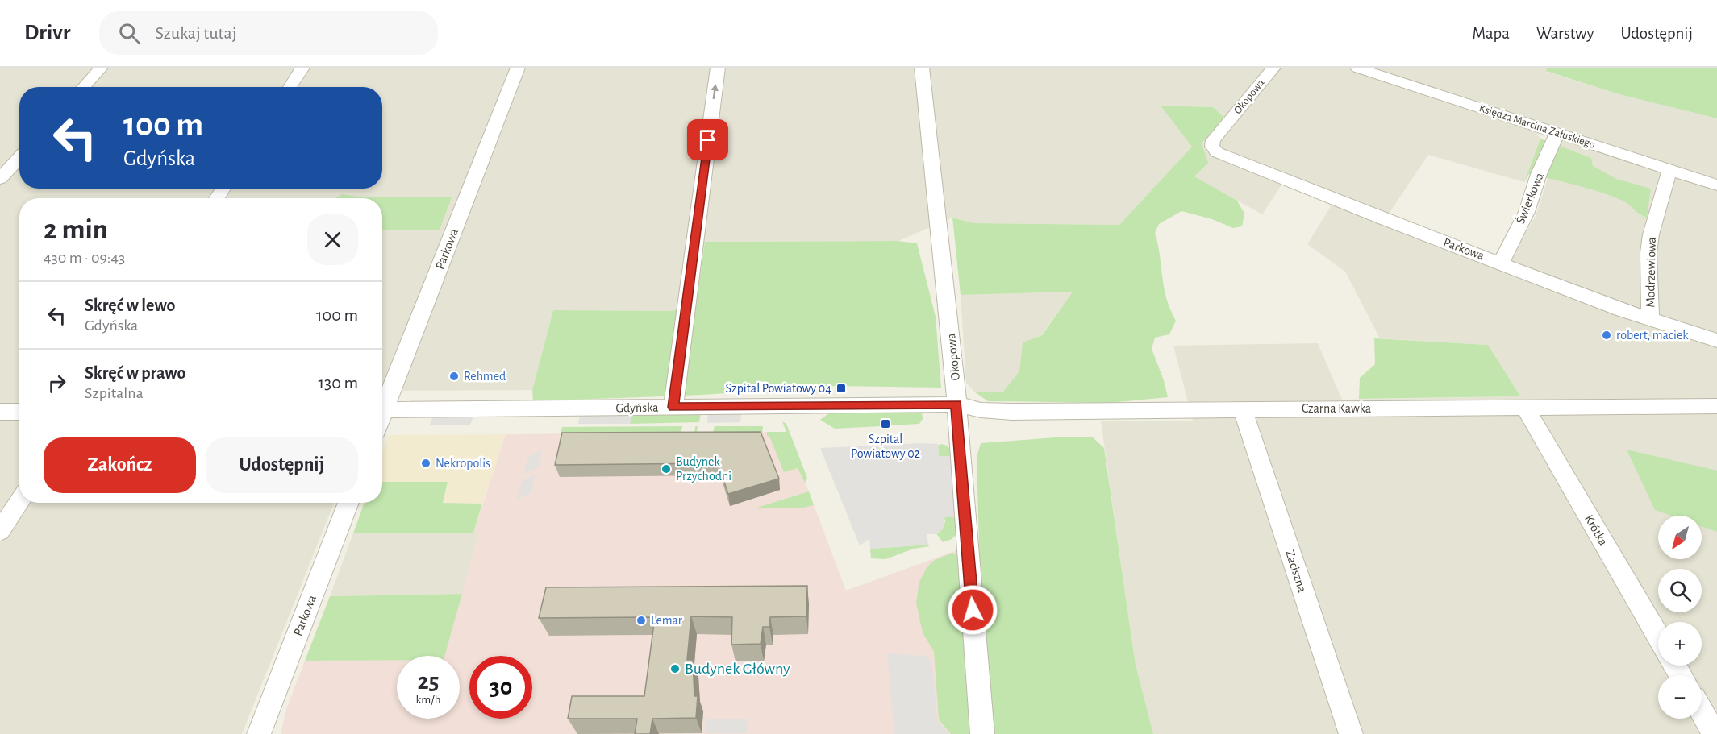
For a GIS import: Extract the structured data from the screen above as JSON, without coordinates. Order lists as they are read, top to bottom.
{
  "streets": {
    "street": [
      "Okopowa",
      "Księdza Marcina Załuskiego",
      "Świerkowa",
      "Parkowa",
      "Modrzewiowa",
      "Gdyńska",
      "Czarna Kawka",
      "Krótka",
      "Zaciszna"
    ]
  },
  "crossings": [
    ["Okopowa", "Parkowa"],
    ["Okopowa", "Gdyńska"],
    ["Okopowa", "Czarna Kawka"],
    ["Księdza Marcina Załuskiego", "Świerkowa"],
    ["Księdza Marcina Załuskiego", "Modrzewiowa"],
    ["Świerkowa", "Parkowa"],
    ["Parkowa", "Modrzewiowa"],
    ["Gdyńska", "Czarna Kawka"],
    ["Czarna Kawka", "Krótka"],
    ["Czarna Kawka", "Zaciszna"]
  ],
  "places": {
    "other": [
      "robert, maciek",
      "Rehmed",
      "Nekropolis",
      "Budynek Przychodni",
      "Lemar",
      "Budynek Główny"
    ],
    "transit": ["Szpital Powiatowy 04", "Szpital Powiatowy 02"]
  },
  "north": "bottom left",
  "page": {
    "header": "Drivr",
    "search": "Szukaj tutaj",
    "nav": ["Mapa", "Warstwy", "Udostępnij"],
    "turn": ["100 m", "Gdyńska"],
    "heading": ["2 min", "430 m · 09:43"],
    "list": [
      {
        "name": "Skręć w lewo",
        "note": "Gdyńska",
        "value": "100 m"
      },
      {
        "name": "Skręć w prawo",
        "note": "Szpitalna",
        "value": "130 m"
      }
    ],
    "buttons": ["Zakończ", "Udostępnij"],
    "map_buttons": ["+", "−"],
    "speed": "25 km/h",
    "limit": "30"
  }
}
